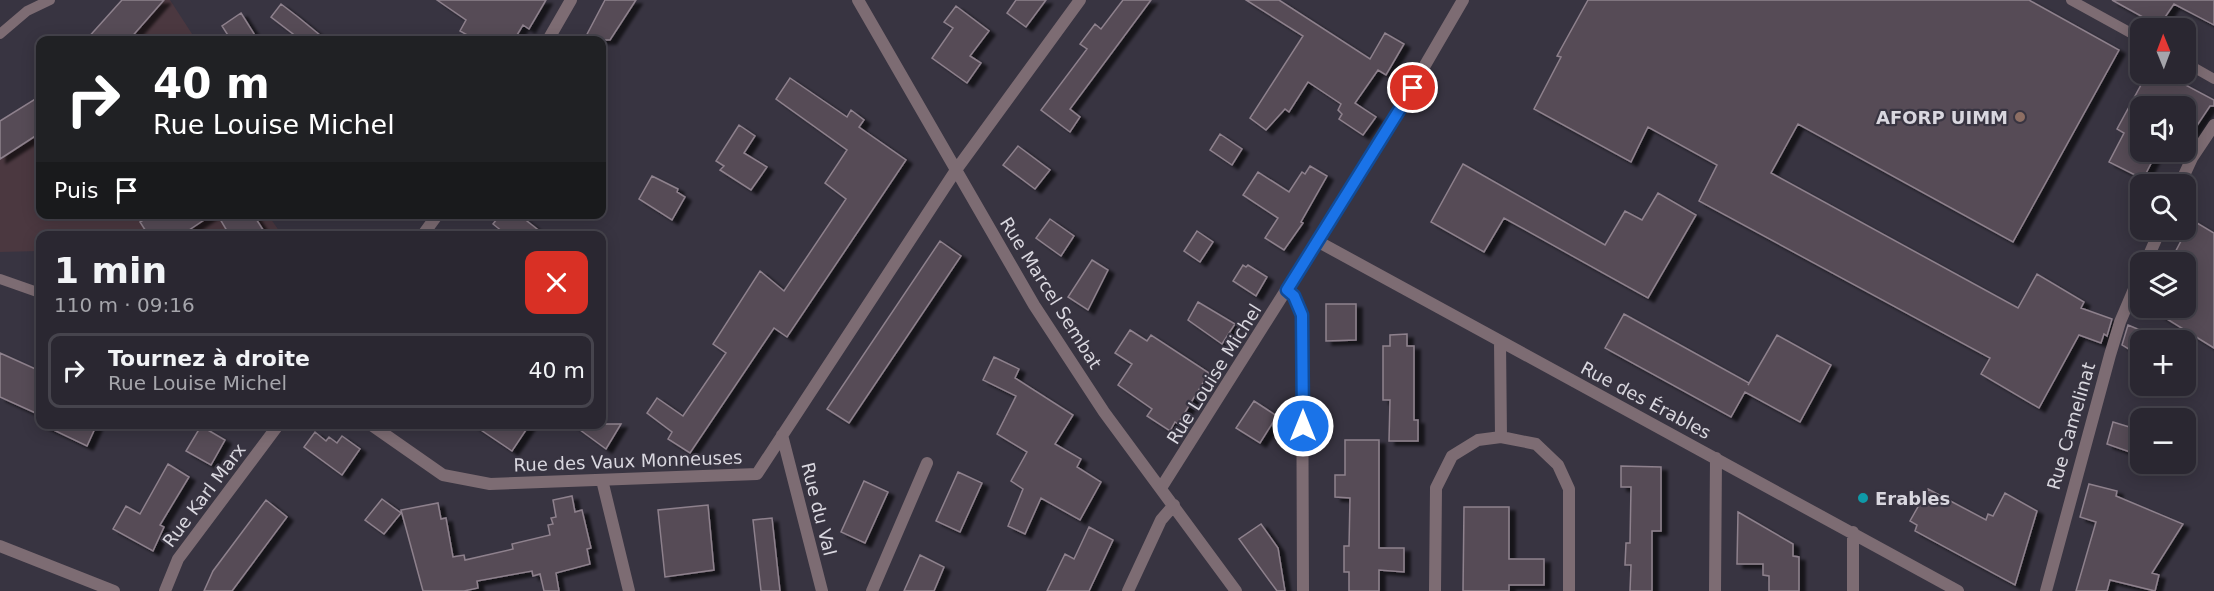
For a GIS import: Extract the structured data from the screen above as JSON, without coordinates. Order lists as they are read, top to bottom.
{
  "streets": {
    "street": [
      "Rue Marcel Sembat",
      "Rue Louise Michel",
      "Rue des Érables",
      "Rue Camelinat",
      "Rue des Vaux Monneuses",
      "Rue Karl Marx",
      "Rue du Val"
    ]
  },
  "crossings": [
    ["Rue Marcel Sembat", "Rue Louise Michel"],
    ["Rue Marcel Sembat", "Rue des Vaux Monneuses"],
    ["Rue Louise Michel", "Rue des Érables"],
    ["Rue des Vaux Monneuses", "Rue du Val"]
  ],
  "places": ["AFORP UIMM", "Erables"],
  "north": "top",
  "page": {
    "map_buttons": ["+", "−"],
    "turn": ["40 m", "Rue Louise Michel"],
    "then": "Puis",
    "heading": ["1 min", "110 m · 09:16"],
    "list": [
      {
        "name": "Tournez à droite",
        "note": "Rue Louise Michel",
        "value": "40 m"
      }
    ]
  }
}
